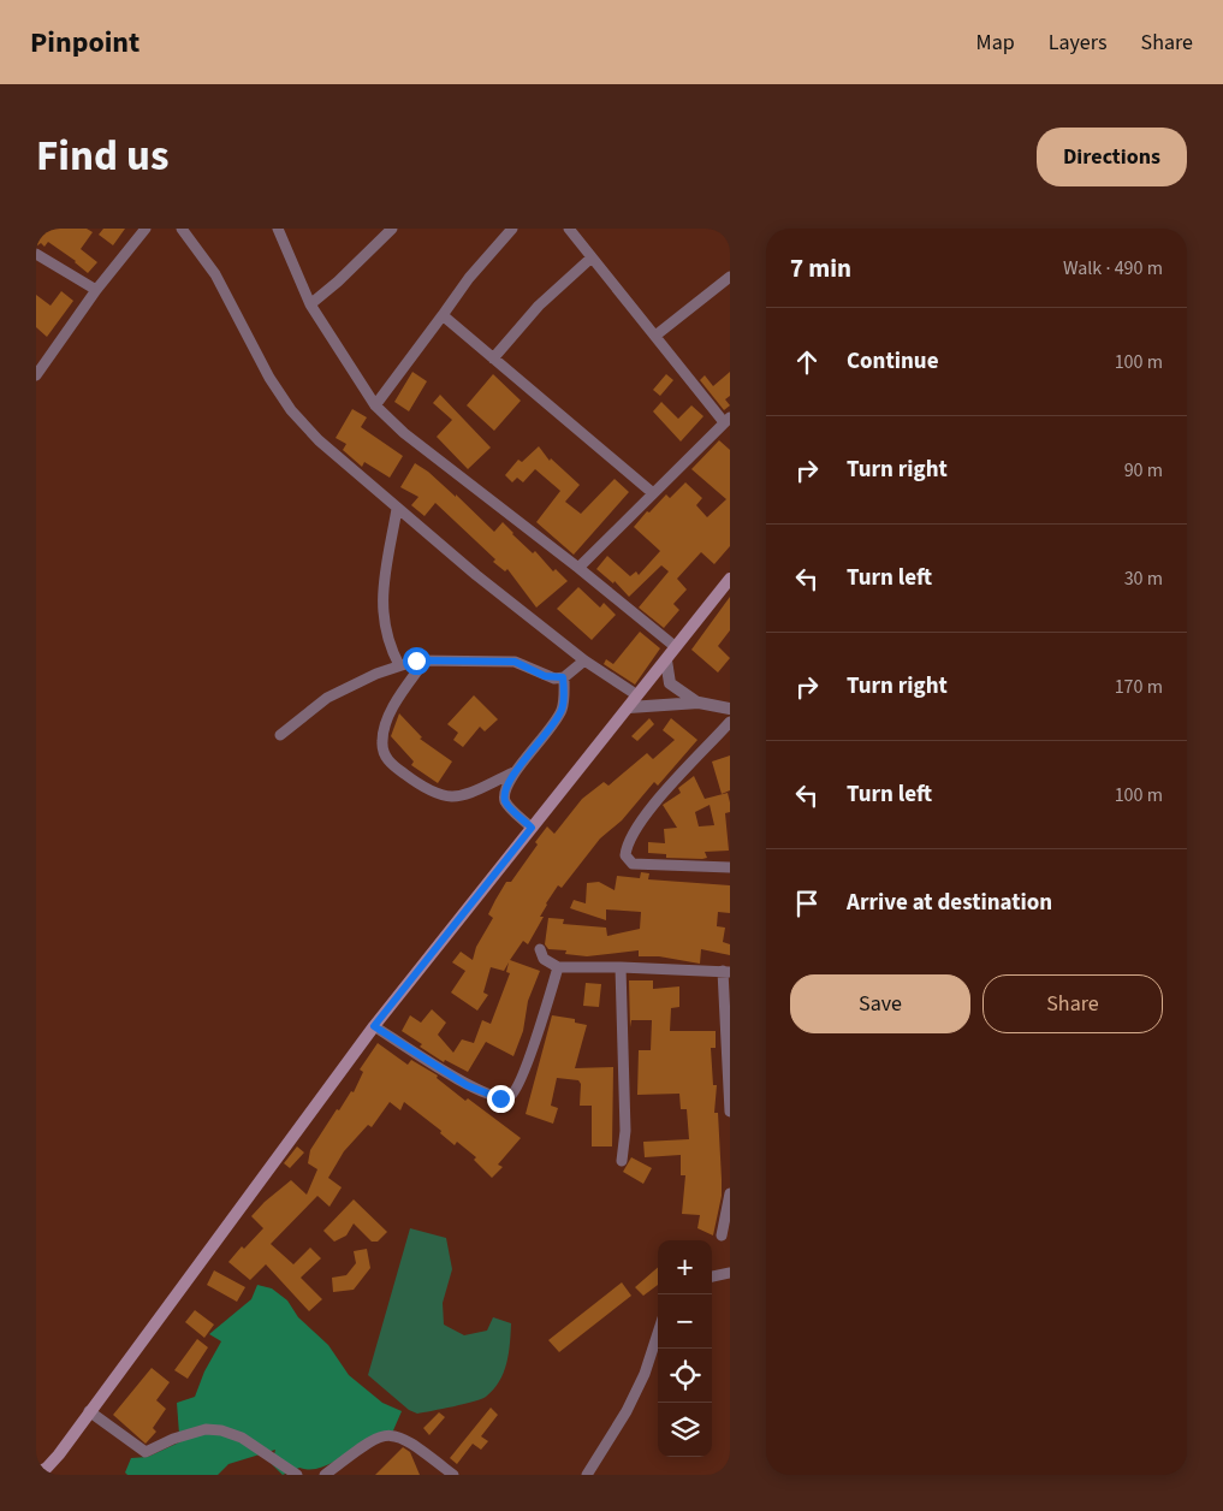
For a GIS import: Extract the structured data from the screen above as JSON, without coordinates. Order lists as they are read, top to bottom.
{
  "page": {
    "header": "Pinpoint",
    "nav": ["Map", "Layers", "Share"],
    "title": "Find us",
    "buttons": [
      "Directions",
      ["Save", "Share"]
    ],
    "heading": ["7 min", "Walk · 490 m"],
    "list": [
      ["Continue", "100 m"],
      ["Turn right", "90 m"],
      ["Turn left", "30 m"],
      ["Turn right", "170 m"],
      ["Turn left", "100 m"],
      "Arrive at destination"
    ],
    "map_buttons": ["+", "−"]
  }
}
